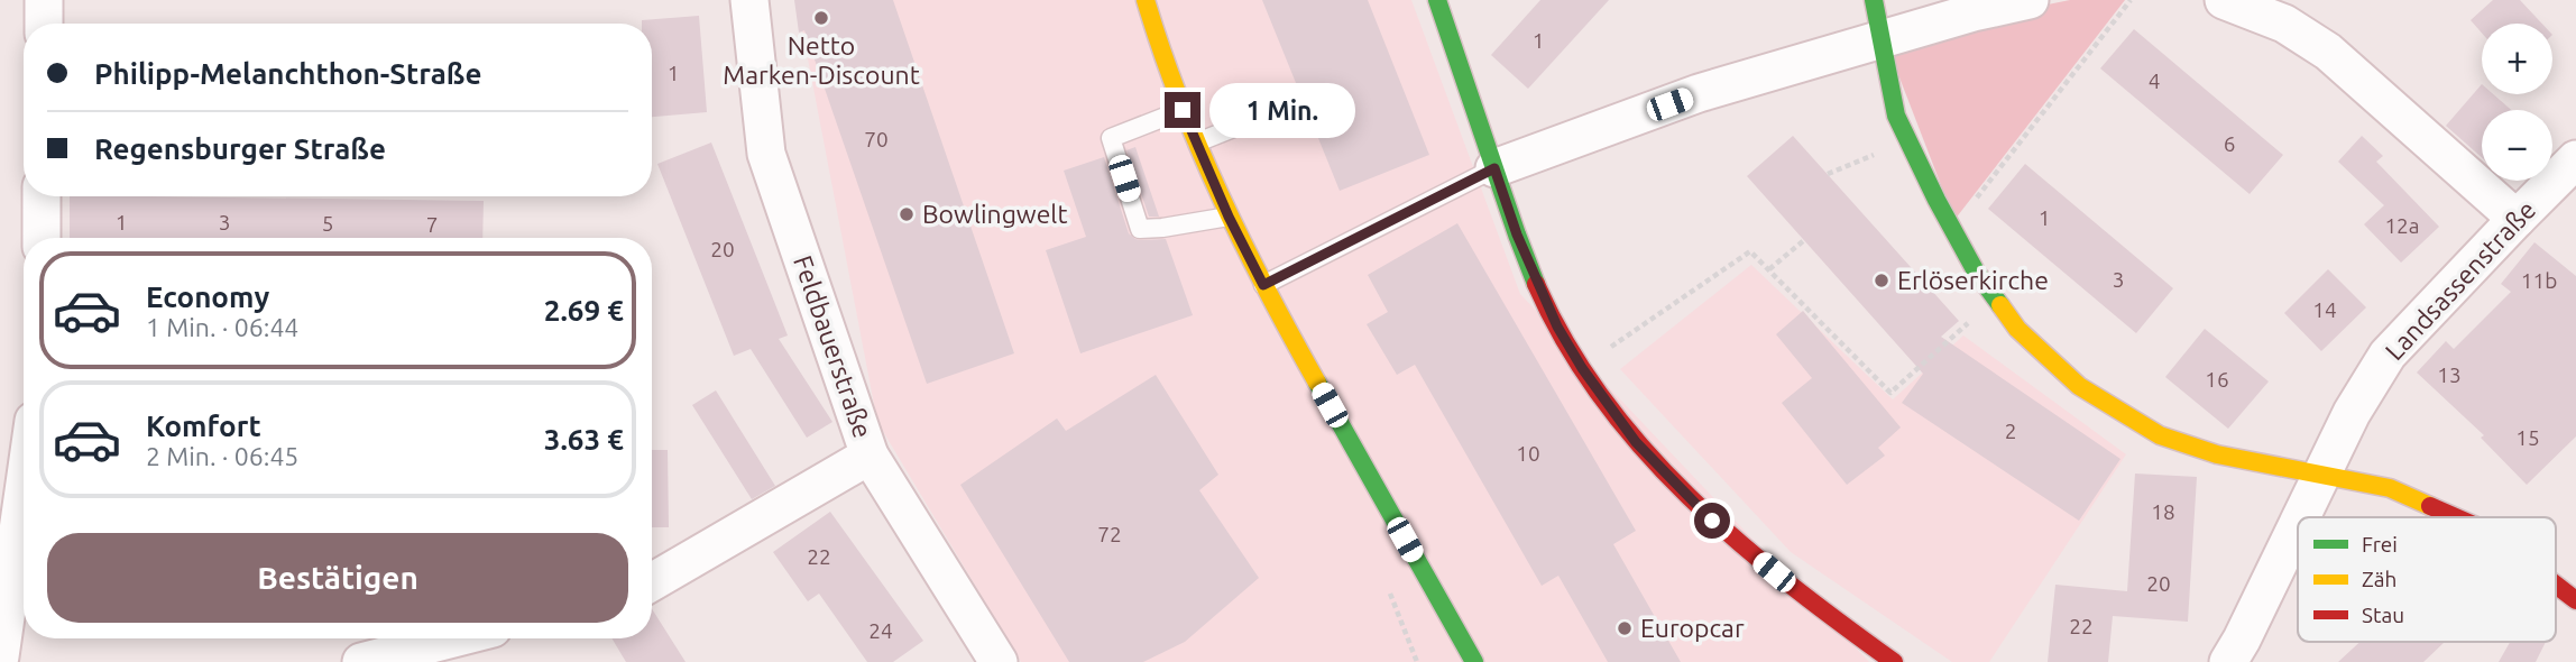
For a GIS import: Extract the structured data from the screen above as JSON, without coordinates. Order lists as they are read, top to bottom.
{
  "streets": {
    "street": ["Landsassenstraße", "Feldbauerstraße"]
  },
  "places": [
    "Netto Marken-Discount",
    "Bowlingwelt",
    "Erlöserkirche",
    "Europcar"
  ],
  "house_numbers": [
    "1",
    "1",
    "4",
    "70",
    "6",
    "1",
    "1",
    "3",
    "5",
    "7",
    "12a",
    "20",
    "3",
    "11b",
    "14",
    "13",
    "16",
    "2",
    "15",
    "10",
    "18",
    "72",
    "22",
    "20",
    "22",
    "24"
  ],
  "legend": ["Frei", "Zäh", "Stau"],
  "page": {
    "map_buttons": ["+", "−"],
    "banner": ["Philipp-Melanchthon-Straße", "Regensburger Straße"],
    "bubble": "1 Min.",
    "list": [
      {
        "name": "Economy",
        "note": "1 Min. · 06:44",
        "value": "2.69 €"
      },
      {
        "name": "Komfort",
        "note": "2 Min. · 06:45",
        "value": "3.63 €"
      }
    ],
    "buttons": "Bestätigen"
  }
}
